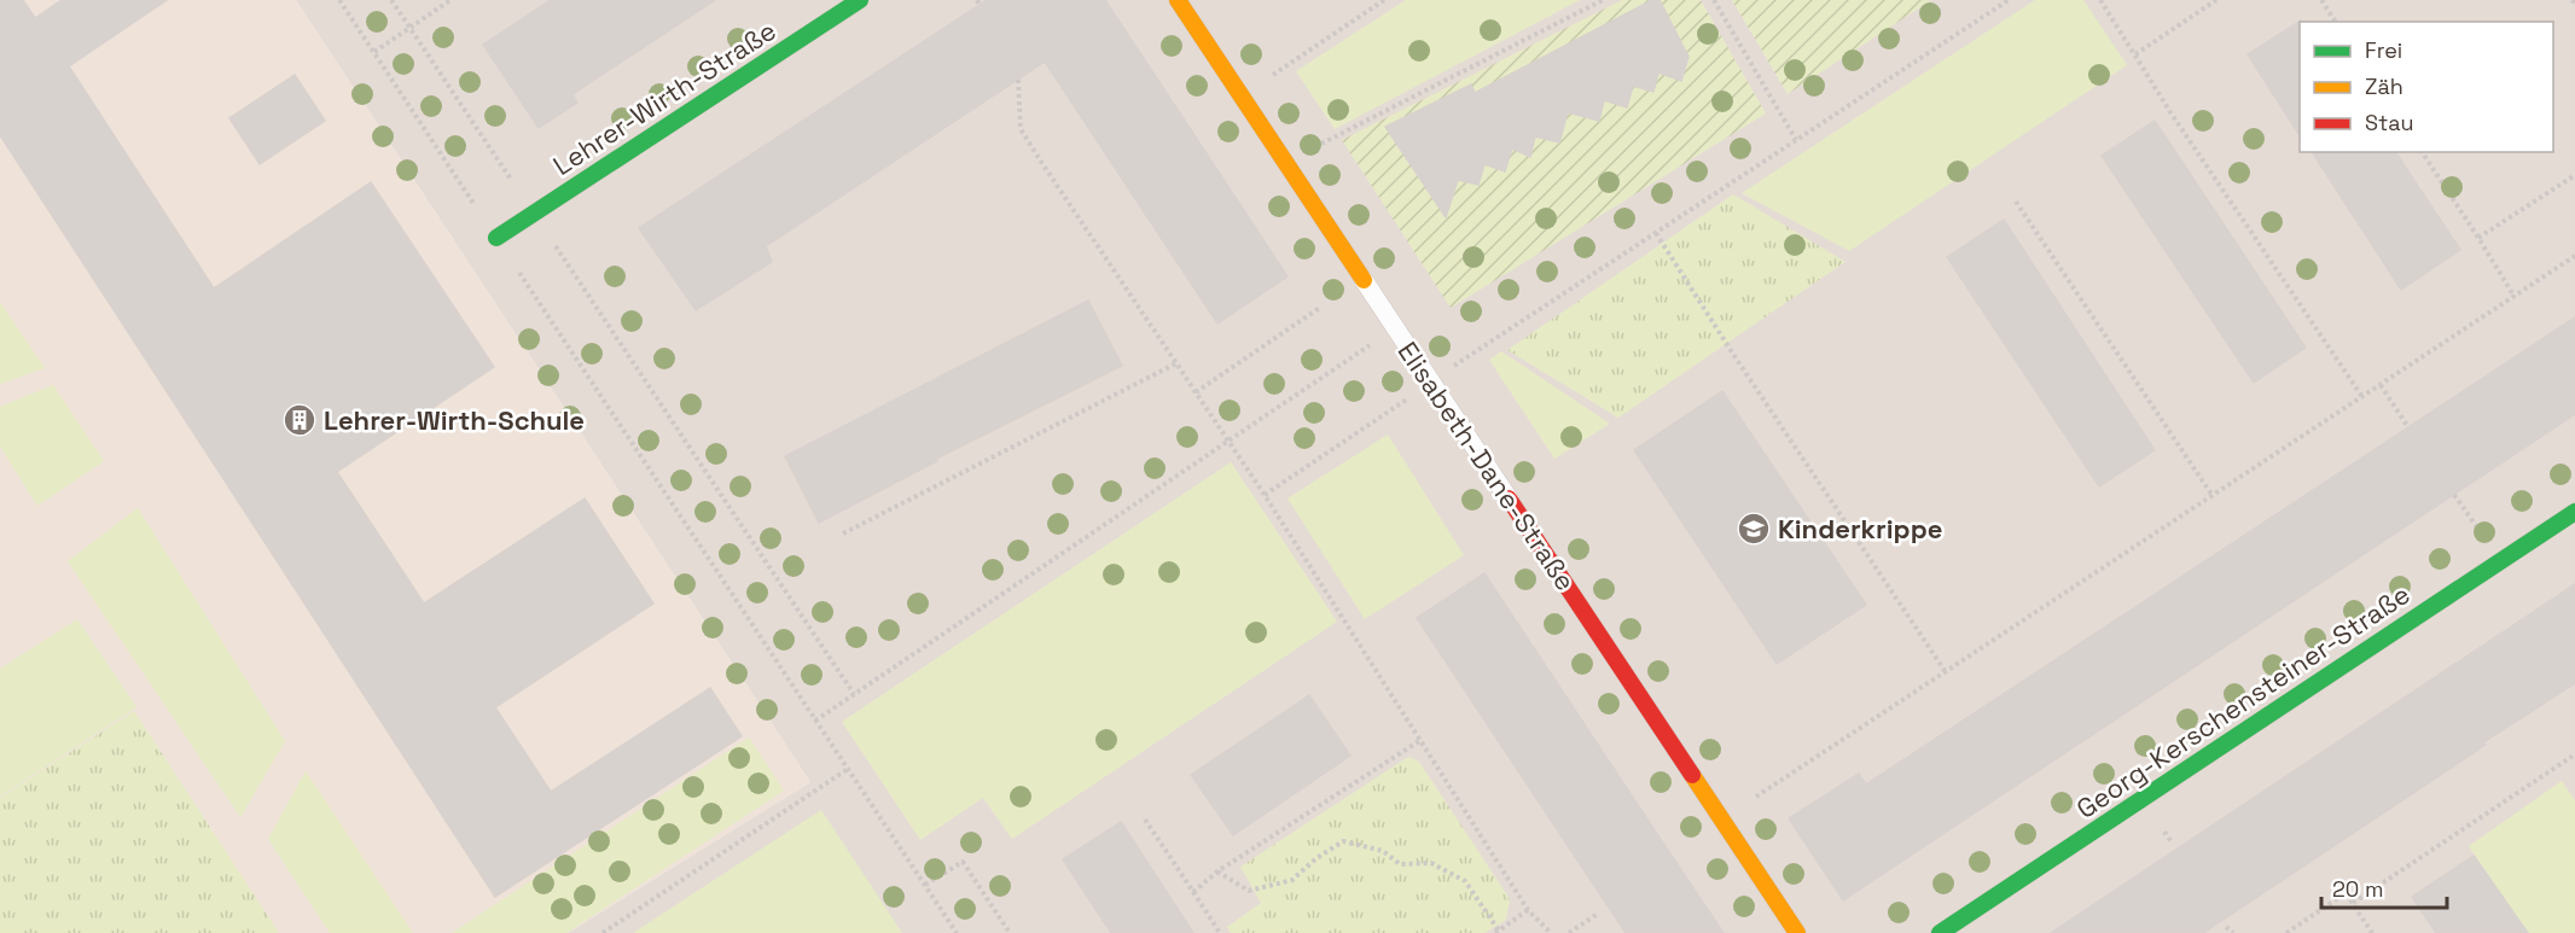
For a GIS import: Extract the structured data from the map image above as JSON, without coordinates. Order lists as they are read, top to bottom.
{
  "streets": {
    "street": ["Lehrer-Wirth-Straße", "Elisabeth-Dane-Straße", "Georg-Kerschensteiner-Straße"]
  },
  "places": {
    "building": ["Lehrer-Wirth-Schule"],
    "school or university": ["Kinderkrippe"]
  },
  "legend": ["Frei", "Zäh", "Stau"],
  "scale_bar": "20 m"
}
